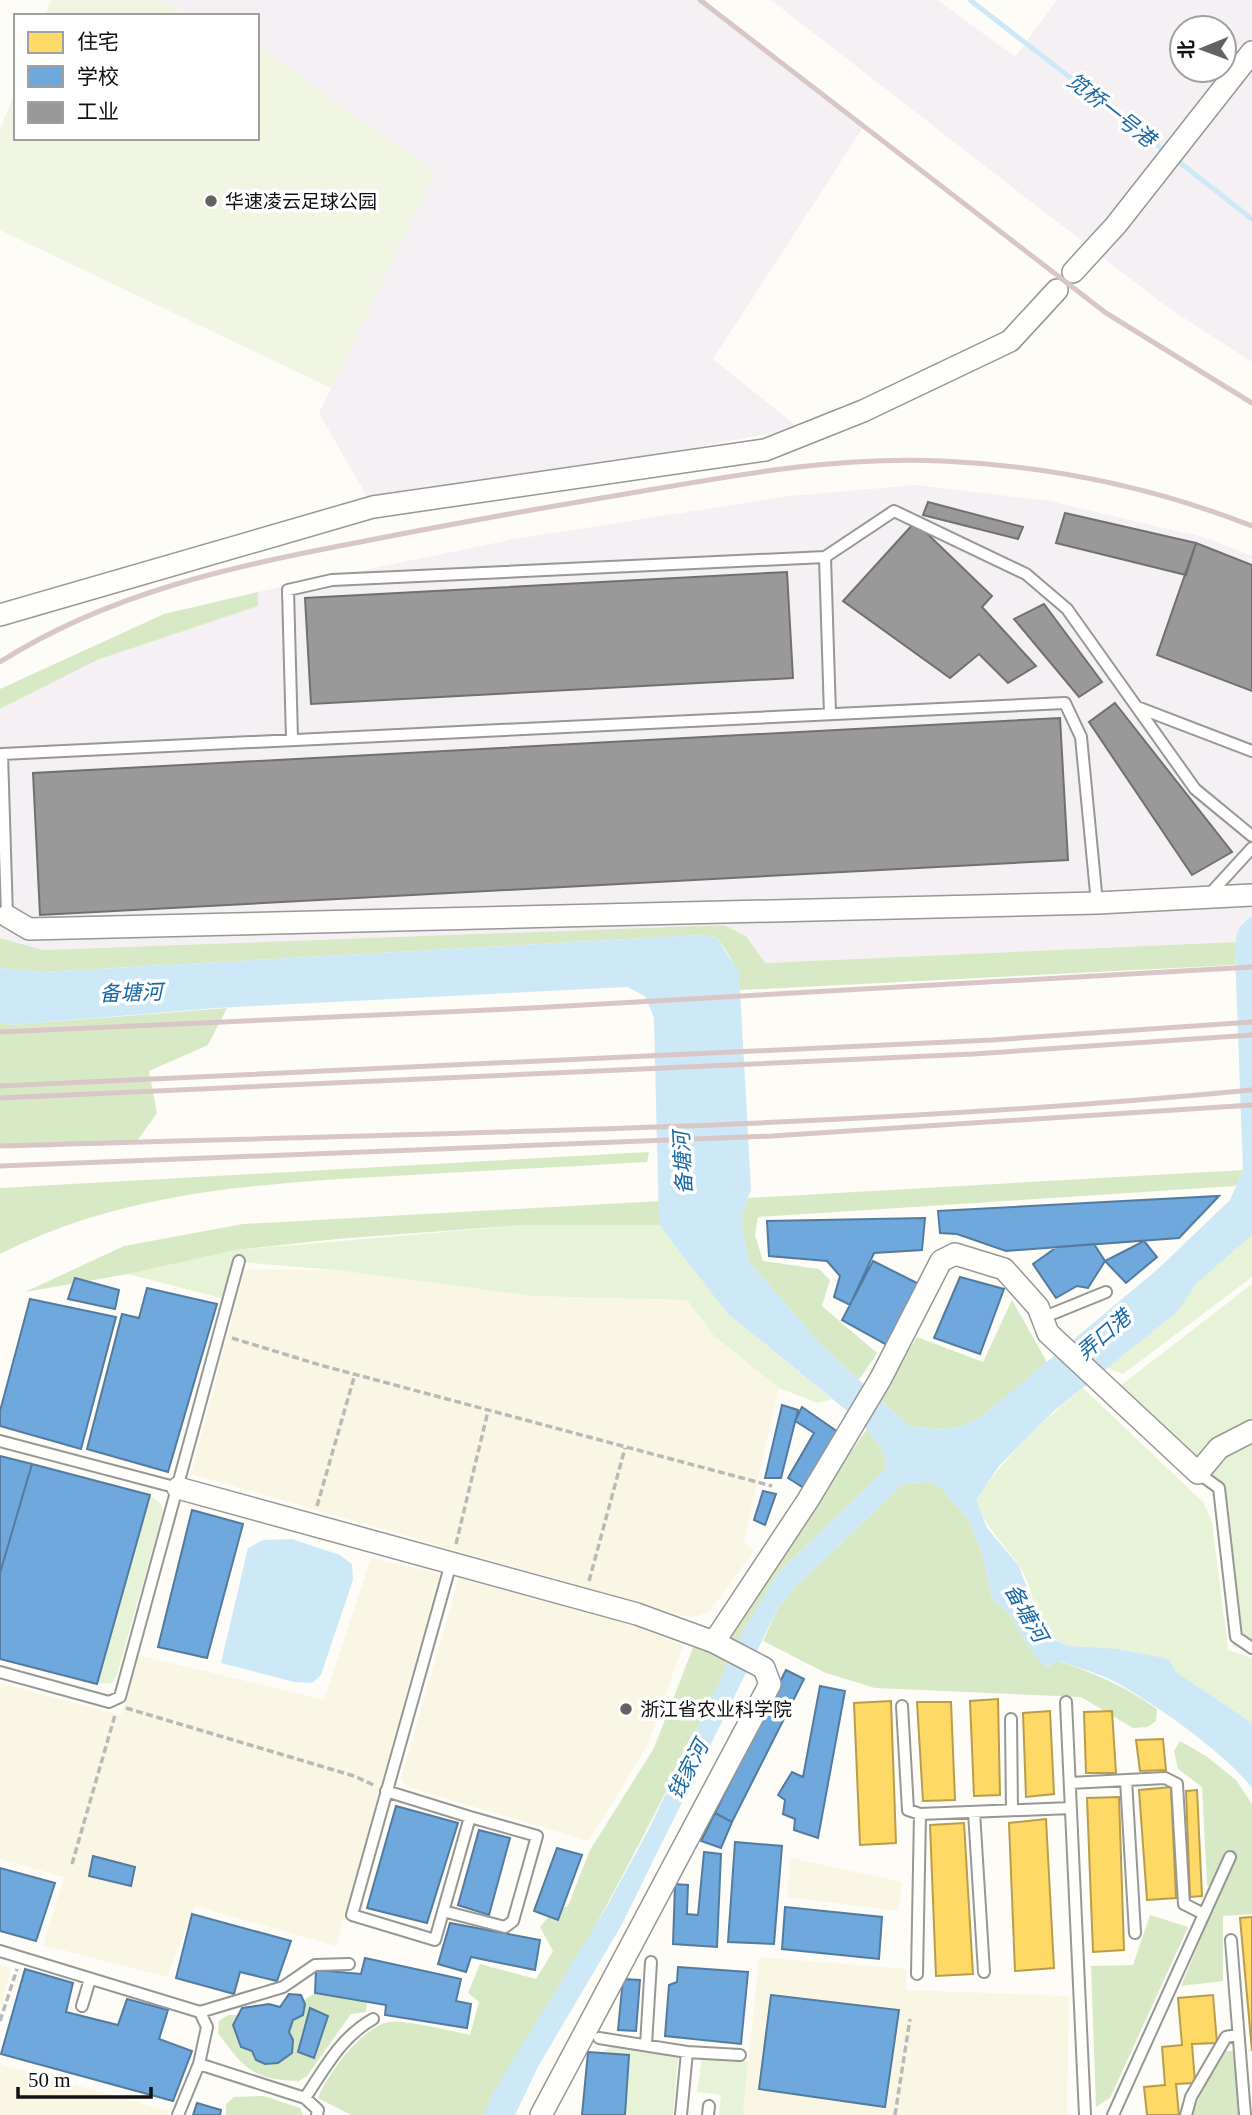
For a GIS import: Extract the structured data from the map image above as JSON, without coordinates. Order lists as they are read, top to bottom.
{
  "water": [
    "笕桥一号港",
    "备塘河",
    "弄口港",
    "钱家河"
  ],
  "places": ["华速凌云足球公园", "浙江省农业科学院"],
  "legend": ["住宅", "学校", "工业"],
  "scale_bar": "50 m",
  "north": "left"
}
